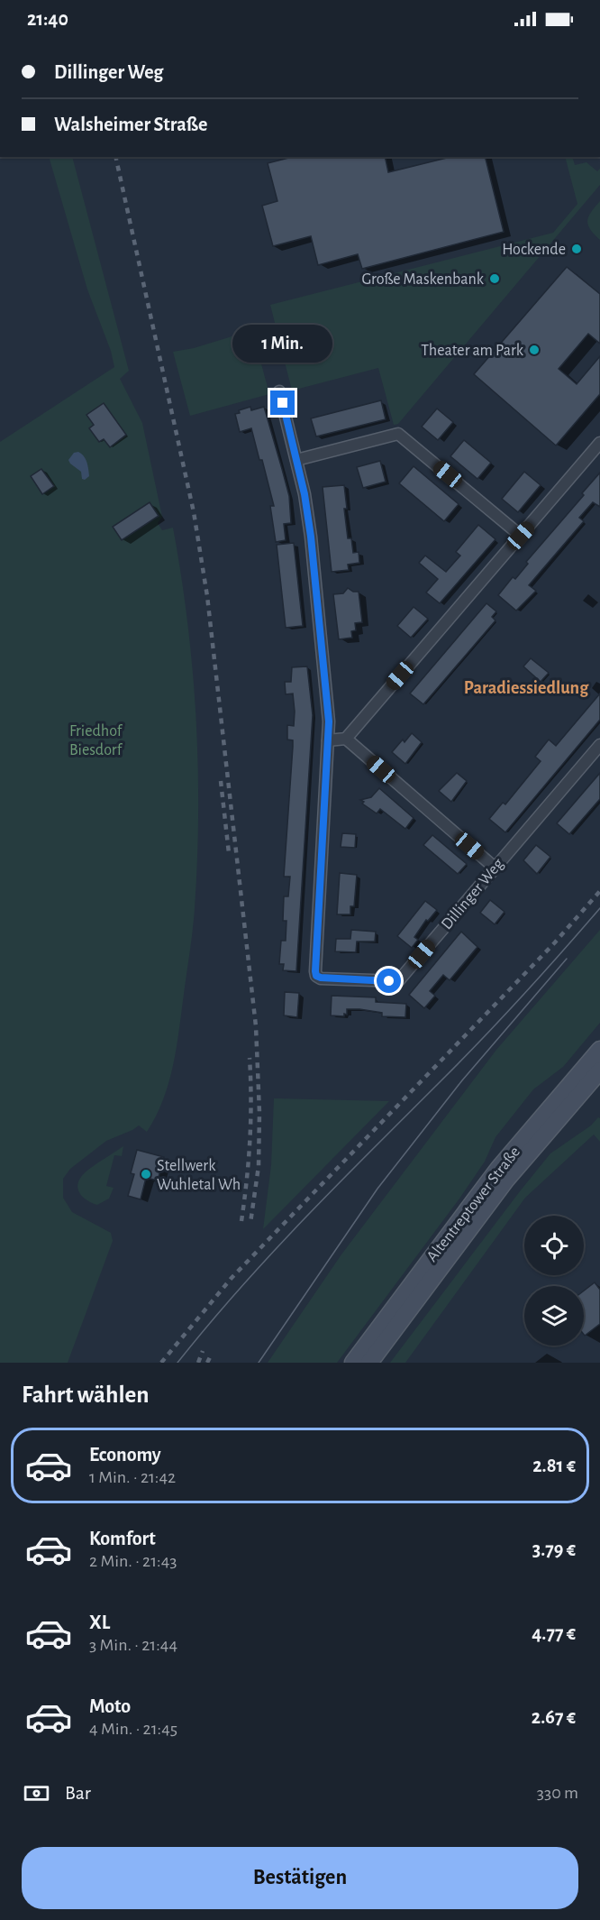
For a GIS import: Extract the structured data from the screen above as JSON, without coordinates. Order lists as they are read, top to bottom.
{
  "streets": {
    "main road": ["Altentreptower Straße"],
    "street": ["Dillinger Weg"]
  },
  "districts": ["Paradiessiedlung"],
  "parks": ["Friedhof Biesdorf"],
  "places": [
    "Hockende",
    "Große Maskenbank",
    "Theater am Park",
    "Stellwerk Wuhletal Wh"
  ],
  "page": {
    "status": "21:40",
    "banner": ["Dillinger Weg", "Walsheimer Straße"],
    "bubble": "1 Min.",
    "heading": "Fahrt wählen",
    "list": [
      {
        "name": "Economy",
        "note": "1 Min. · 21:42",
        "value": "2.81 €"
      },
      {
        "name": "Komfort",
        "note": "2 Min. · 21:43",
        "value": "3.79 €"
      },
      {
        "name": "XL",
        "note": "3 Min. · 21:44",
        "value": "4.77 €"
      },
      {
        "name": "Moto",
        "note": "4 Min. · 21:45",
        "value": "2.67 €"
      }
    ],
    "pay": ["Bar", "330 m"],
    "buttons": "Bestätigen"
  }
}
